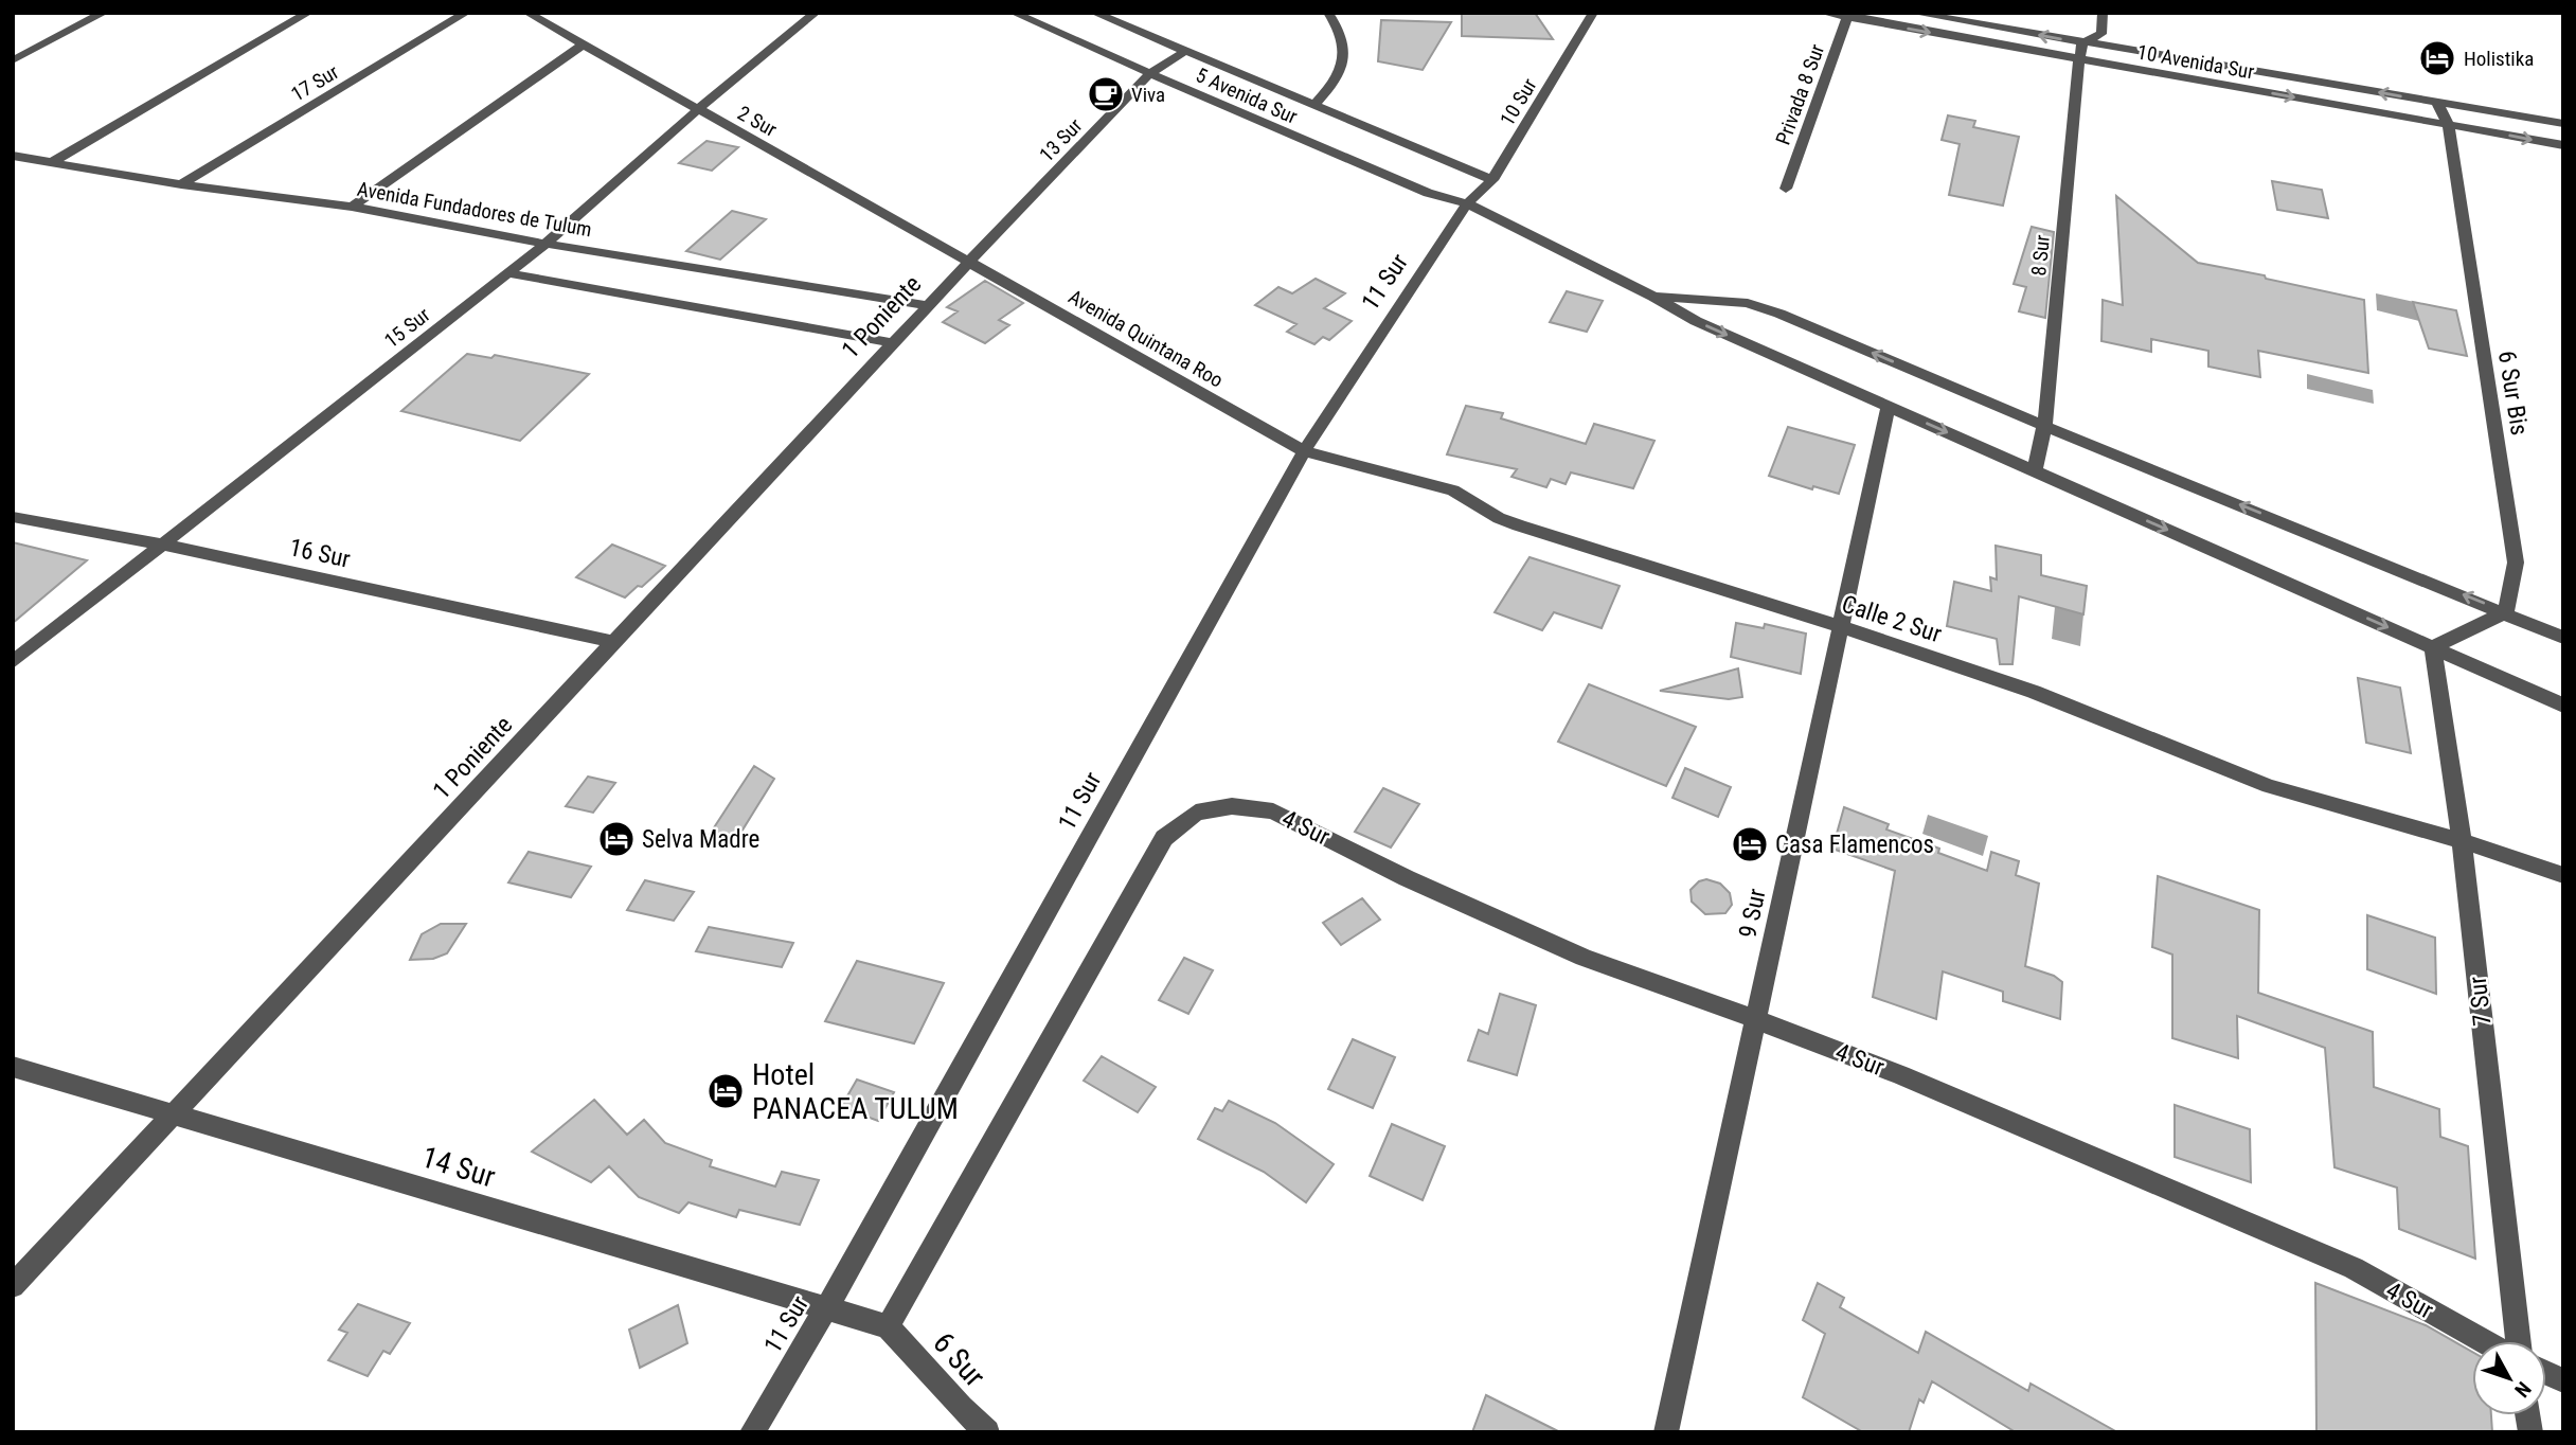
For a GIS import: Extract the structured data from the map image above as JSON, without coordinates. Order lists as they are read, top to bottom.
{
  "streets": {
    "street": [
      "10 Avenida Sur",
      "17 Sur",
      "Privada 8 Sur",
      "5 Avenida Sur",
      "10 Sur",
      "2 Sur",
      "13 Sur",
      "Avenida Fundadores de Tulum",
      "8 Sur",
      "11 Sur",
      "1 Poniente",
      "15 Sur",
      "Avenida Quintana Roo",
      "6 Sur Bis",
      "16 Sur",
      "Calle 2 Sur",
      "4 Sur",
      "9 Sur",
      "7 Sur",
      "14 Sur",
      "6 Sur"
    ]
  },
  "crossings": [
    ["10 Avenida Sur", "Privada 8 Sur"],
    ["10 Avenida Sur", "8 Sur"],
    ["10 Avenida Sur", "6 Sur Bis"],
    ["17 Sur", "Avenida Fundadores de Tulum"],
    ["5 Avenida Sur", "10 Sur"],
    ["5 Avenida Sur", "13 Sur"],
    ["5 Avenida Sur", "8 Sur"],
    ["5 Avenida Sur", "11 Sur"],
    ["5 Avenida Sur", "9 Sur"],
    ["5 Avenida Sur", "7 Sur"],
    ["10 Sur", "11 Sur"],
    ["2 Sur", "13 Sur"],
    ["2 Sur", "1 Poniente"],
    ["2 Sur", "15 Sur"],
    ["2 Sur", "Avenida Quintana Roo"],
    ["13 Sur", "1 Poniente"],
    ["13 Sur", "Avenida Quintana Roo"],
    ["Avenida Fundadores de Tulum", "1 Poniente"],
    ["Avenida Fundadores de Tulum", "15 Sur"],
    ["11 Sur", "Avenida Quintana Roo"],
    ["11 Sur", "Calle 2 Sur"],
    ["11 Sur", "14 Sur"],
    ["1 Poniente", "Avenida Quintana Roo"],
    ["1 Poniente", "16 Sur"],
    ["1 Poniente", "14 Sur"],
    ["15 Sur", "16 Sur"],
    ["Avenida Quintana Roo", "Calle 2 Sur"],
    ["Calle 2 Sur", "9 Sur"],
    ["Calle 2 Sur", "7 Sur"],
    ["4 Sur", "9 Sur"],
    ["4 Sur", "14 Sur"],
    ["4 Sur", "6 Sur"],
    ["14 Sur", "6 Sur"]
  ],
  "places": {
    "hotel": [
      "Holistika",
      "Selva Madre",
      "Casa Flamencos",
      "Hotel PANACEA TULUM"
    ],
    "cafe": ["Viva"]
  },
  "north": "bottom right"
}
